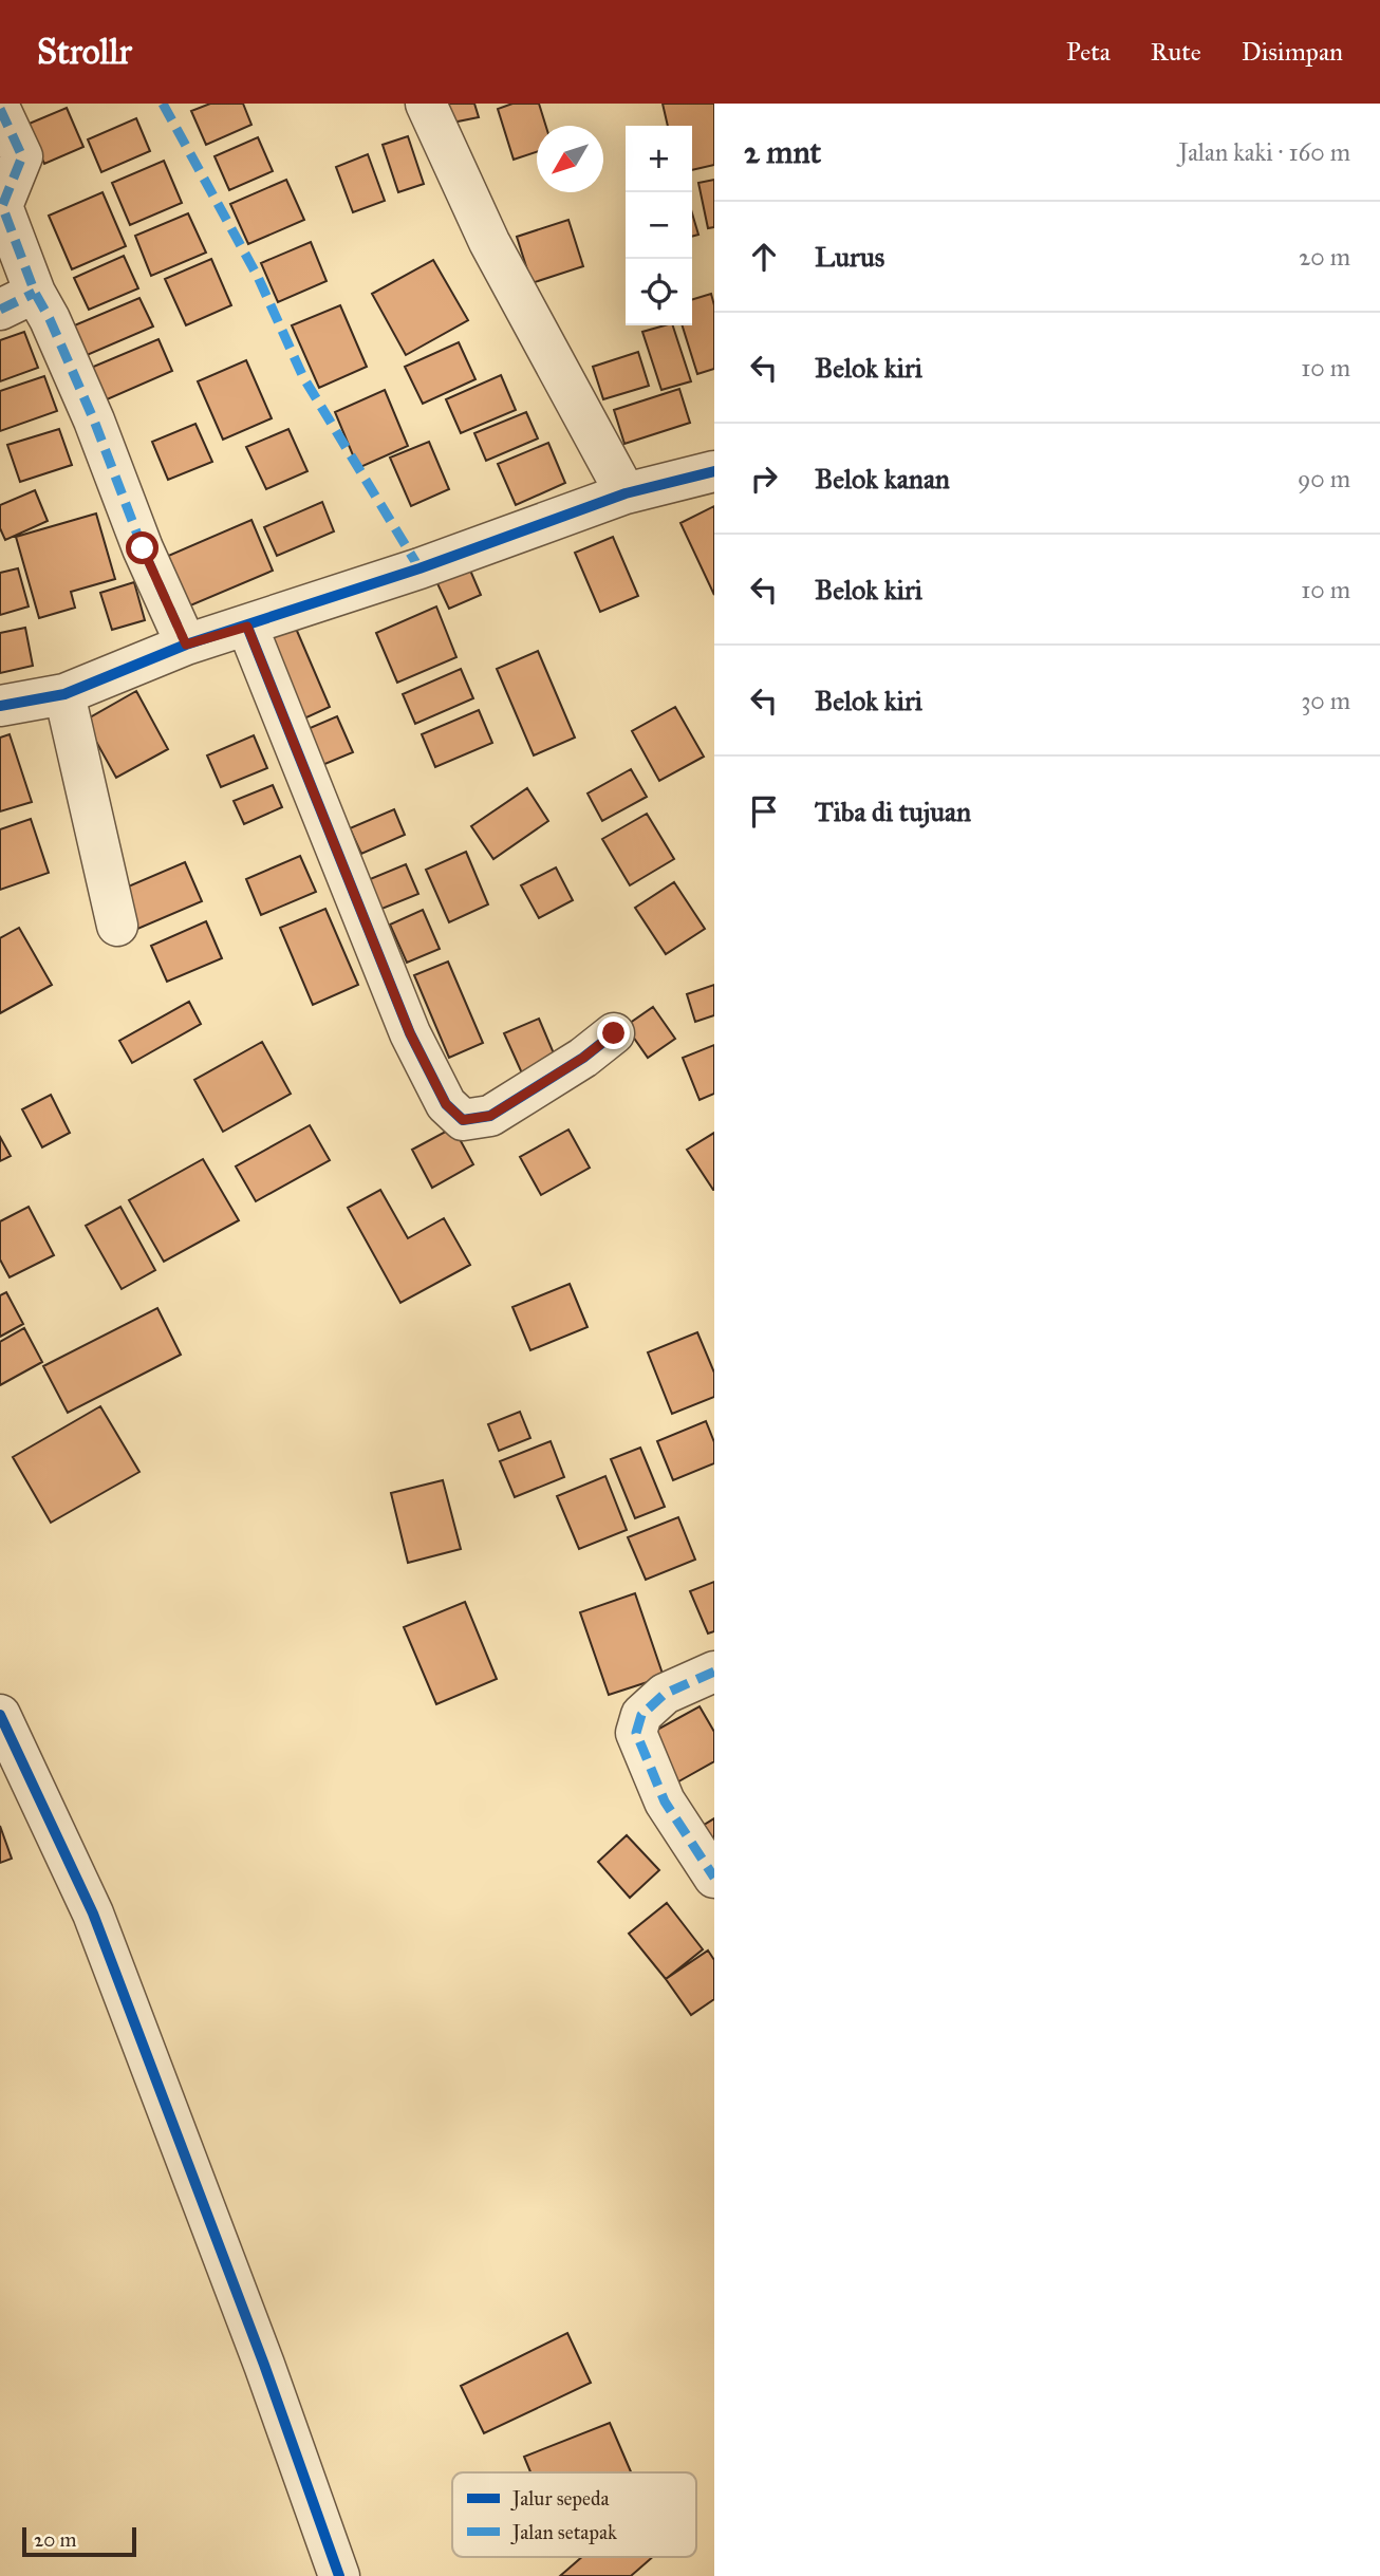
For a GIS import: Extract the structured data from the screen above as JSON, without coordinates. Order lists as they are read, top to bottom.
{
  "legend": ["Jalur sepeda", "Jalan setapak"],
  "scale_bar": "20 m",
  "north": "bottom left",
  "page": {
    "header": "Strollr",
    "nav": ["Peta", "Rute", "Disimpan"],
    "heading": ["2 mnt", "Jalan kaki · 160 m"],
    "map_buttons": ["+", "−"],
    "list": [
      ["Lurus", "20 m"],
      ["Belok kiri", "10 m"],
      ["Belok kanan", "90 m"],
      ["Belok kiri", "10 m"],
      ["Belok kiri", "30 m"],
      "Tiba di tujuan"
    ],
    "scale": "20 m"
  }
}
